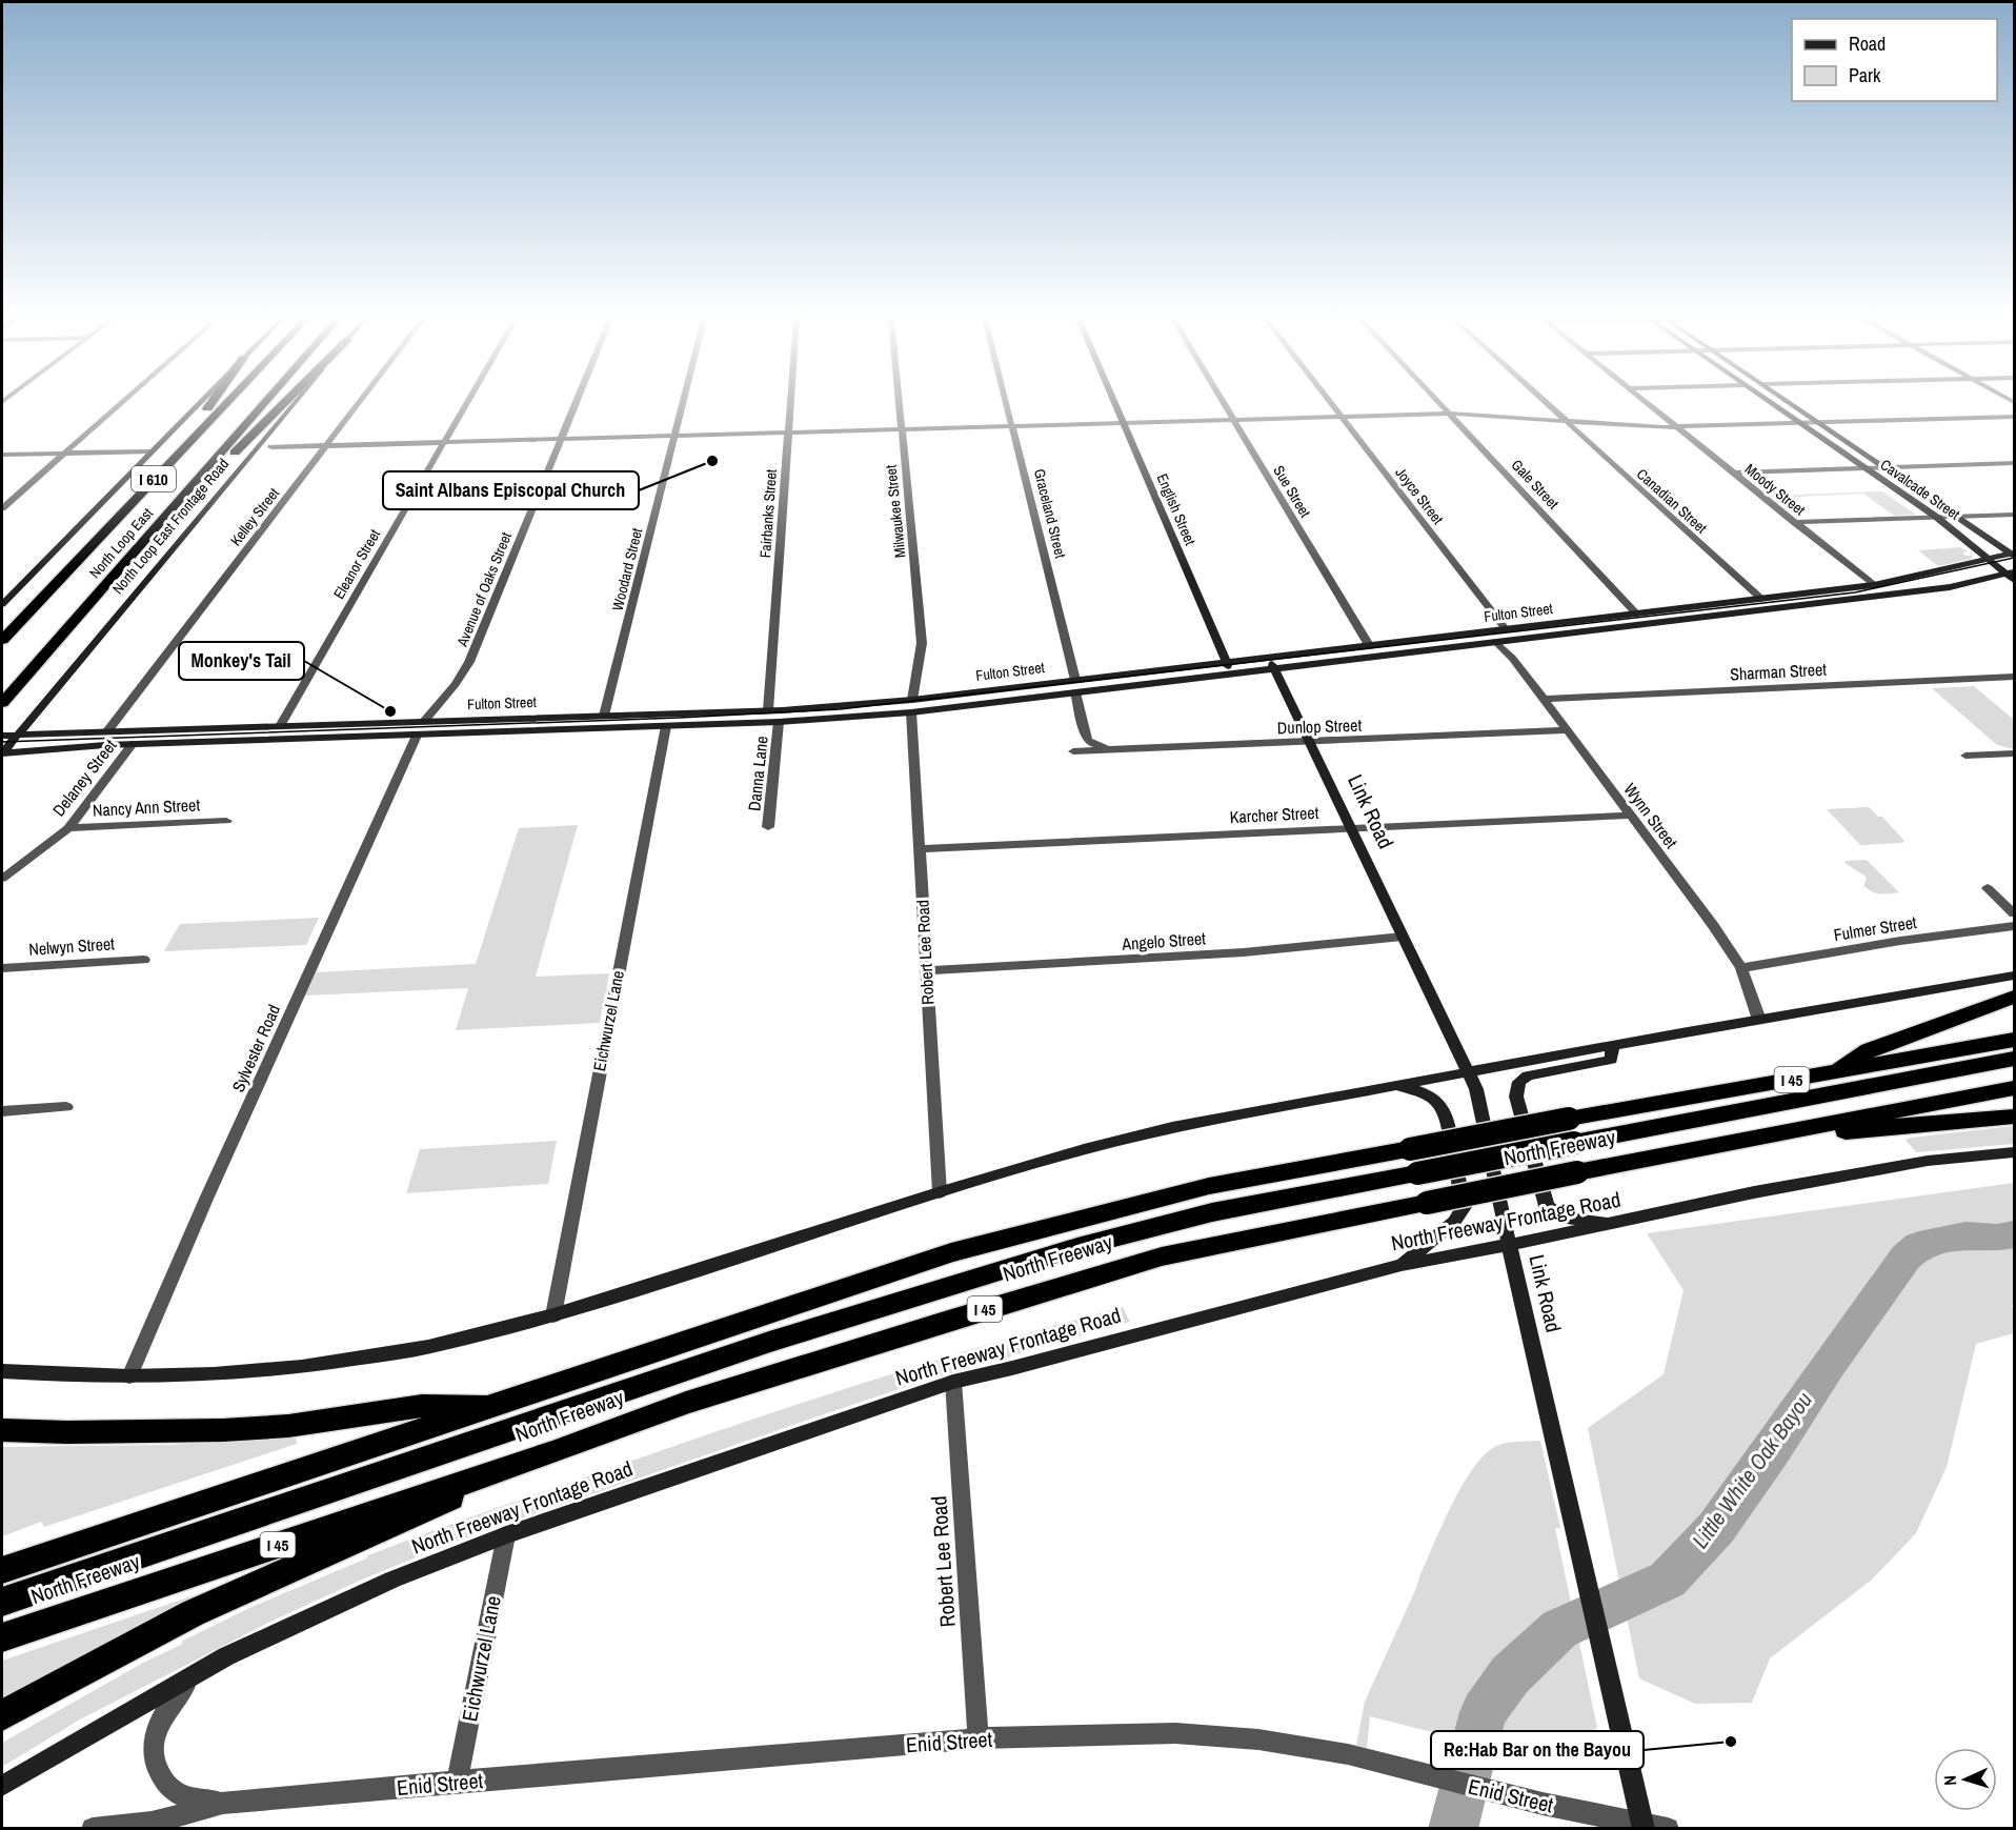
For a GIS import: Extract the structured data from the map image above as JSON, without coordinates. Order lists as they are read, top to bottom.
{
  "streets": {
    "highway": [
      "I 610",
      "North Loop East",
      "I 45",
      "North Freeway"
    ],
    "main road": [
      "Cavalcade Street",
      "English Street",
      "North Loop East Frontage Road",
      "Fulton Street",
      "Link Road",
      "North Freeway Frontage Road"
    ],
    "street": [
      "Gale Street",
      "Moody Street",
      "Sue Street",
      "Joyce Street",
      "Canadian Street",
      "Milwaukee Street",
      "Fairbanks Street",
      "Graceland Street",
      "Kelley Street",
      "Eleanor Street",
      "Woodard Street",
      "Avenue of Oaks Street",
      "Sharman Street",
      "Dunlop Street",
      "Danna Lane",
      "Delaney Street",
      "Nancy Ann Street",
      "Karcher Street",
      "Wynn Street",
      "Fulmer Street",
      "Angelo Street",
      "Nelwyn Street",
      "Robert Lee Road",
      "Eichwurzel Lane",
      "Sylvester Road",
      "Enid Street"
    ]
  },
  "crossings": [
    ["Gale Street", "Fulton Street"],
    ["Moody Street", "Fulton Street"],
    ["Cavalcade Street", "Fulton Street"],
    ["Sue Street", "Fulton Street"],
    ["Joyce Street", "Fulton Street"],
    ["Canadian Street", "Fulton Street"],
    ["English Street", "Fulton Street"],
    ["Milwaukee Street", "Fulton Street"],
    ["Milwaukee Street", "Robert Lee Road"],
    ["Fairbanks Street", "Fulton Street"],
    ["Graceland Street", "Fulton Street"],
    ["Kelley Street", "Fulton Street"],
    ["North Loop East Frontage Road", "Fulton Street"],
    ["Eleanor Street", "Fulton Street"],
    ["Woodard Street", "Fulton Street"],
    ["Avenue of Oaks Street", "Fulton Street"],
    ["Fulton Street", "Danna Lane"],
    ["Fulton Street", "Delaney Street"],
    ["Fulton Street", "Link Road"],
    ["Fulton Street", "Wynn Street"],
    ["Fulton Street", "Robert Lee Road"],
    ["Fulton Street", "Eichwurzel Lane"],
    ["Fulton Street", "Sylvester Road"],
    ["Sharman Street", "Wynn Street"],
    ["Dunlop Street", "Link Road"],
    ["Dunlop Street", "Wynn Street"],
    ["Delaney Street", "Nancy Ann Street"],
    ["Link Road", "Karcher Street"],
    ["Link Road", "Angelo Street"],
    ["Link Road", "North Freeway Frontage Road"],
    ["Link Road", "Enid Street"],
    ["Karcher Street", "Wynn Street"],
    ["Karcher Street", "Robert Lee Road"],
    ["Wynn Street", "Fulmer Street"],
    ["Angelo Street", "Robert Lee Road"],
    ["Robert Lee Road", "North Freeway Frontage Road"],
    ["Robert Lee Road", "Enid Street"],
    ["Eichwurzel Lane", "North Freeway Frontage Road"],
    ["Eichwurzel Lane", "Enid Street"],
    ["North Freeway Frontage Road", "Enid Street"]
  ],
  "water": ["Little White Oak Bayou"],
  "places": ["Saint Albans Episcopal Church", "Monkey's Tail", "Re:Hab Bar on the Bayou"],
  "legend": ["Road", "Park"],
  "north": "left"
}
